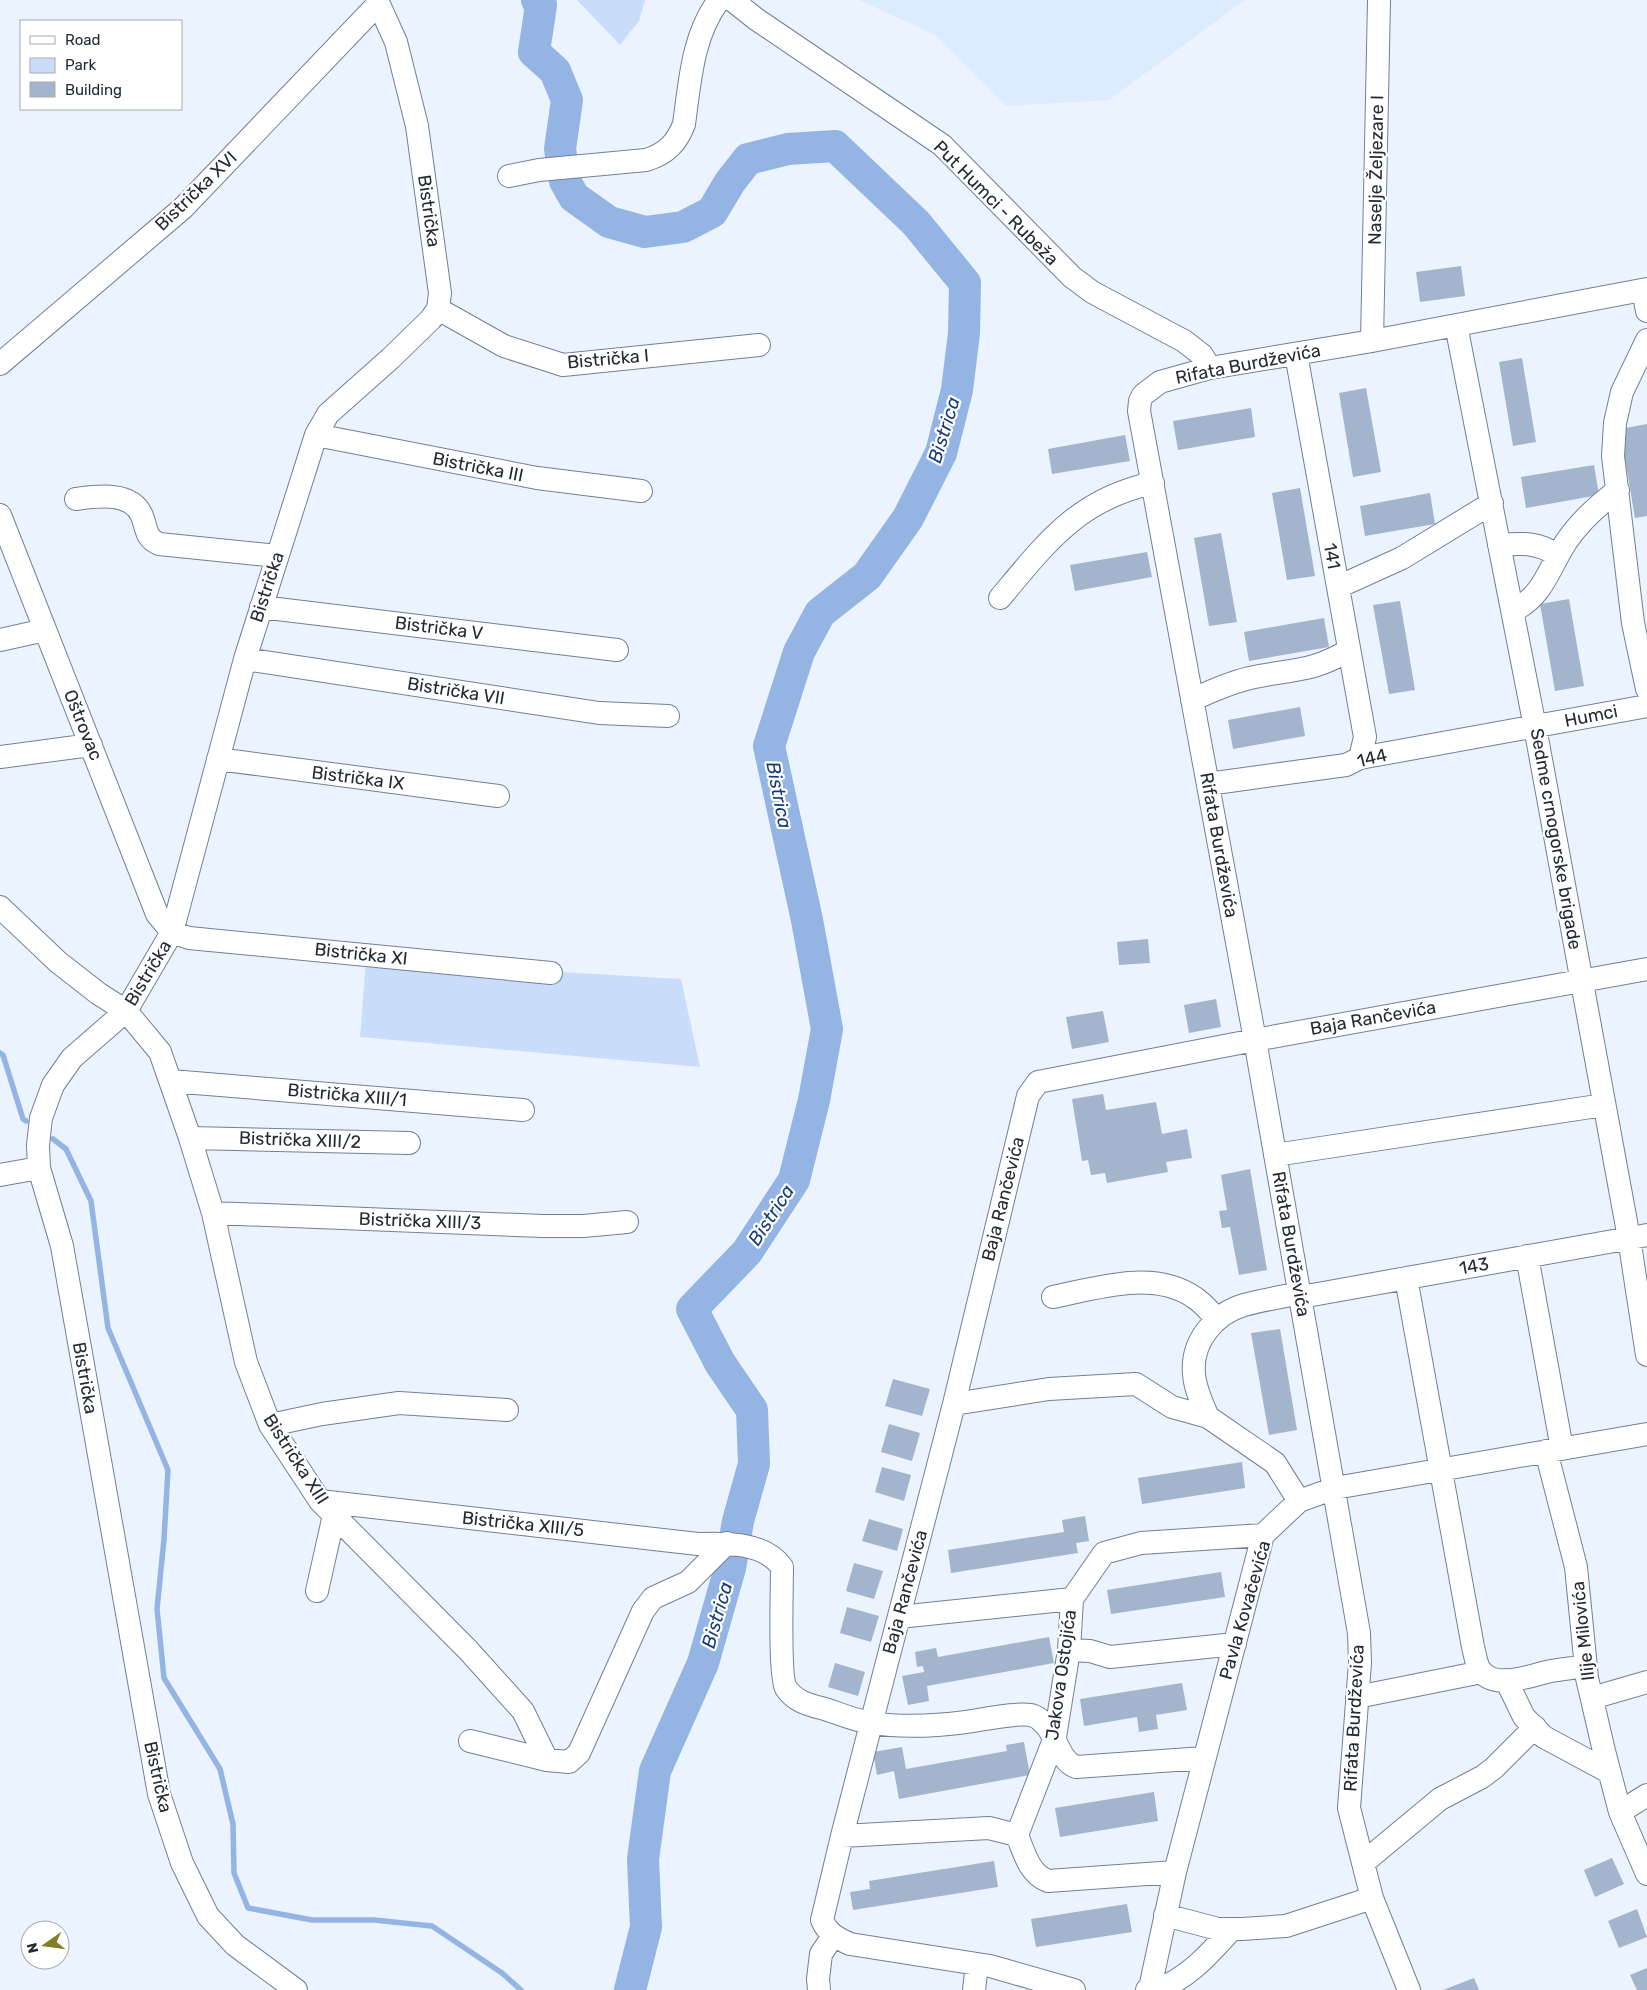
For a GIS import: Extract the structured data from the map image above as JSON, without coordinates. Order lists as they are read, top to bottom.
{
  "streets": {
    "street": [
      "Naselje Željezare I",
      "Bistrička XVI",
      "Put Humci - Rubeža",
      "Bistrička",
      "Bistrička I",
      "Rifata Burdževića",
      "Bistrička III",
      "141",
      "Bistrička V",
      "Bistrička VII",
      "Humci",
      "Oštrovac",
      "144",
      "Bistrička IX",
      "Sedme crnogorske brigade",
      "Bistrička XI",
      "Baja Rančevića",
      "Bistrička XIII/1",
      "Bistrička XIII/2",
      "Bistrička XIII/3",
      "143",
      "Bistrička XIII",
      "Bistrička XIII/5",
      "Pavla Kovačevića",
      "Ilije Milovića",
      "Jakova Ostojića"
    ]
  },
  "crossings": [
    ["Naselje Željezare I", "Rifata Burdževića"],
    ["Bistrička XVI", "Bistrička"],
    ["Put Humci - Rubeža", "Rifata Burdževića"],
    ["Bistrička", "Bistrička I"],
    ["Bistrička", "Bistrička III"],
    ["Bistrička", "Bistrička V"],
    ["Bistrička", "Bistrička VII"],
    ["Bistrička", "Oštrovac"],
    ["Bistrička", "Bistrička IX"],
    ["Bistrička", "Bistrička XI"],
    ["Bistrička", "Bistrička XIII"],
    ["Rifata Burdževića", "141"],
    ["Rifata Burdževića", "144"],
    ["Rifata Burdževića", "Sedme crnogorske brigade"],
    ["Rifata Burdževića", "Baja Rančevića"],
    ["Rifata Burdževića", "143"],
    ["Rifata Burdževića", "Pavla Kovačevića"],
    ["141", "144"],
    ["Humci", "144"],
    ["Humci", "Sedme crnogorske brigade"],
    ["Oštrovac", "Bistrička XI"],
    ["144", "Sedme crnogorske brigade"],
    ["Sedme crnogorske brigade", "Baja Rančevića"],
    ["Sedme crnogorske brigade", "143"],
    ["Baja Rančevića", "Bistrička XIII/5"],
    ["Bistrička XIII/1", "Bistrička XIII"],
    ["Bistrička XIII/2", "Bistrička XIII"],
    ["Bistrička XIII/3", "Bistrička XIII"],
    ["143", "Ilije Milovića"],
    ["Bistrička XIII", "Bistrička XIII/5"],
    ["Pavla Kovačevića", "Ilije Milovića"]
  ],
  "water": ["Bistrica"],
  "legend": ["Road", "Park", "Building"],
  "north": "left"
}
